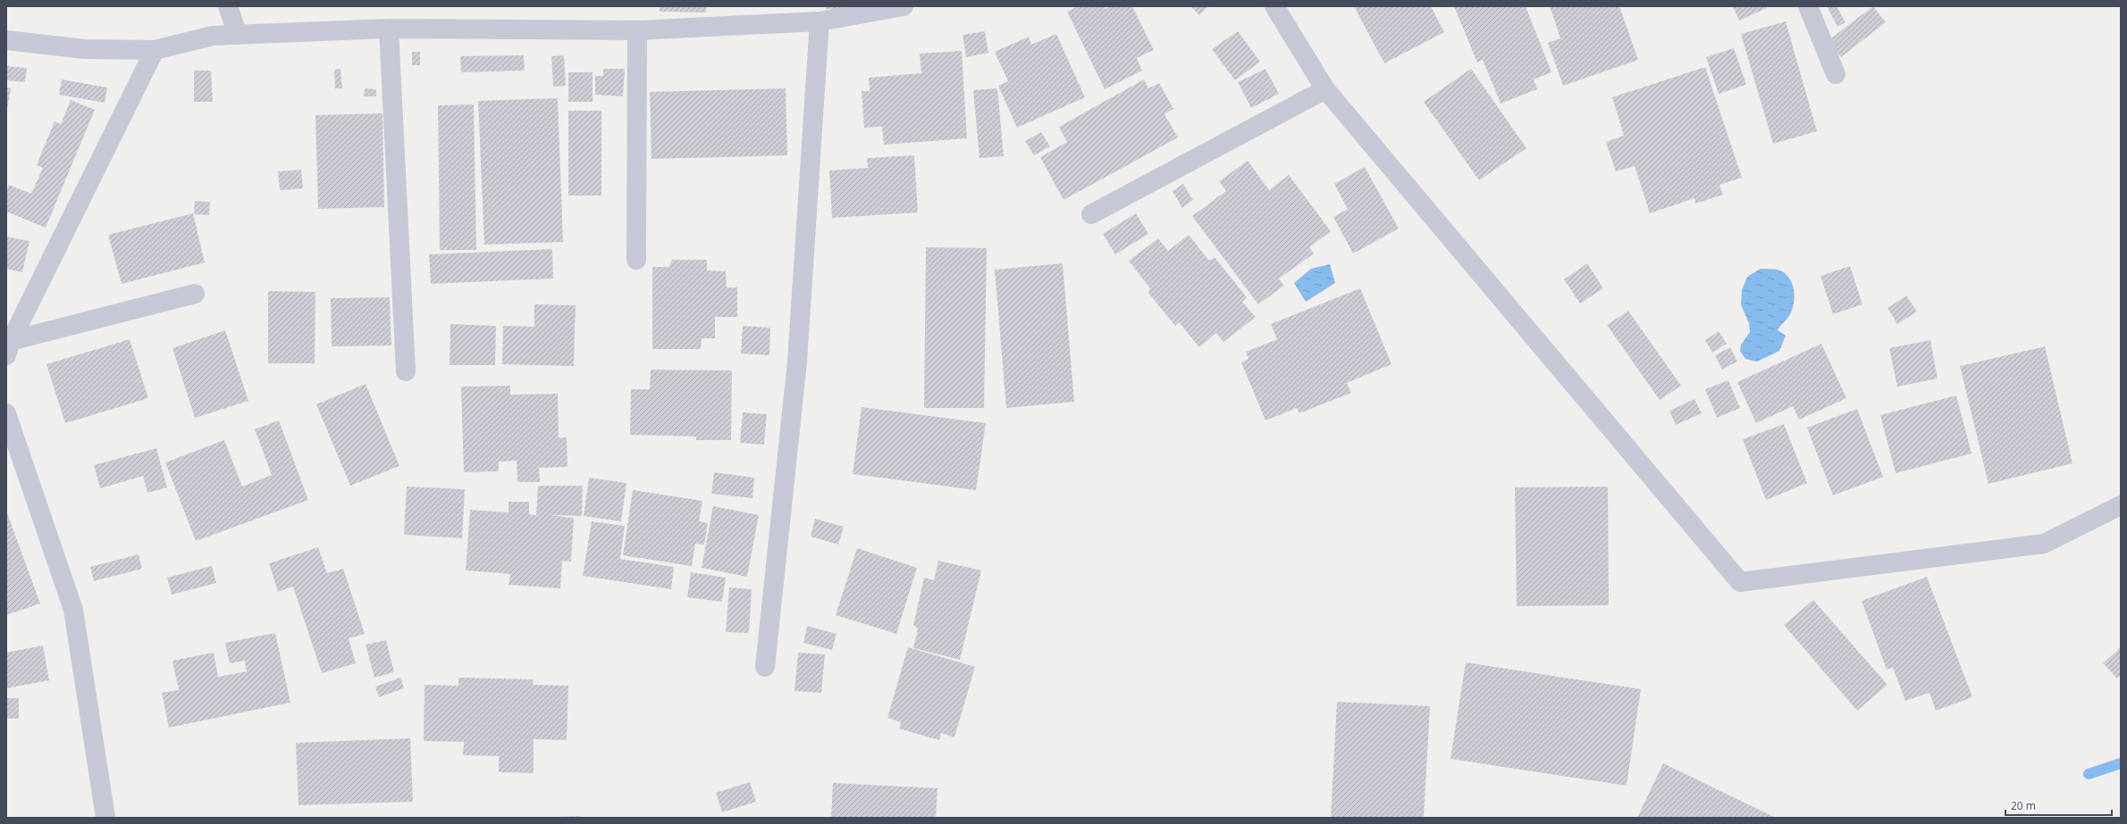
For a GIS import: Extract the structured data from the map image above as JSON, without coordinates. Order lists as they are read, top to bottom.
{
  "scale_bar": "20 m"
}
